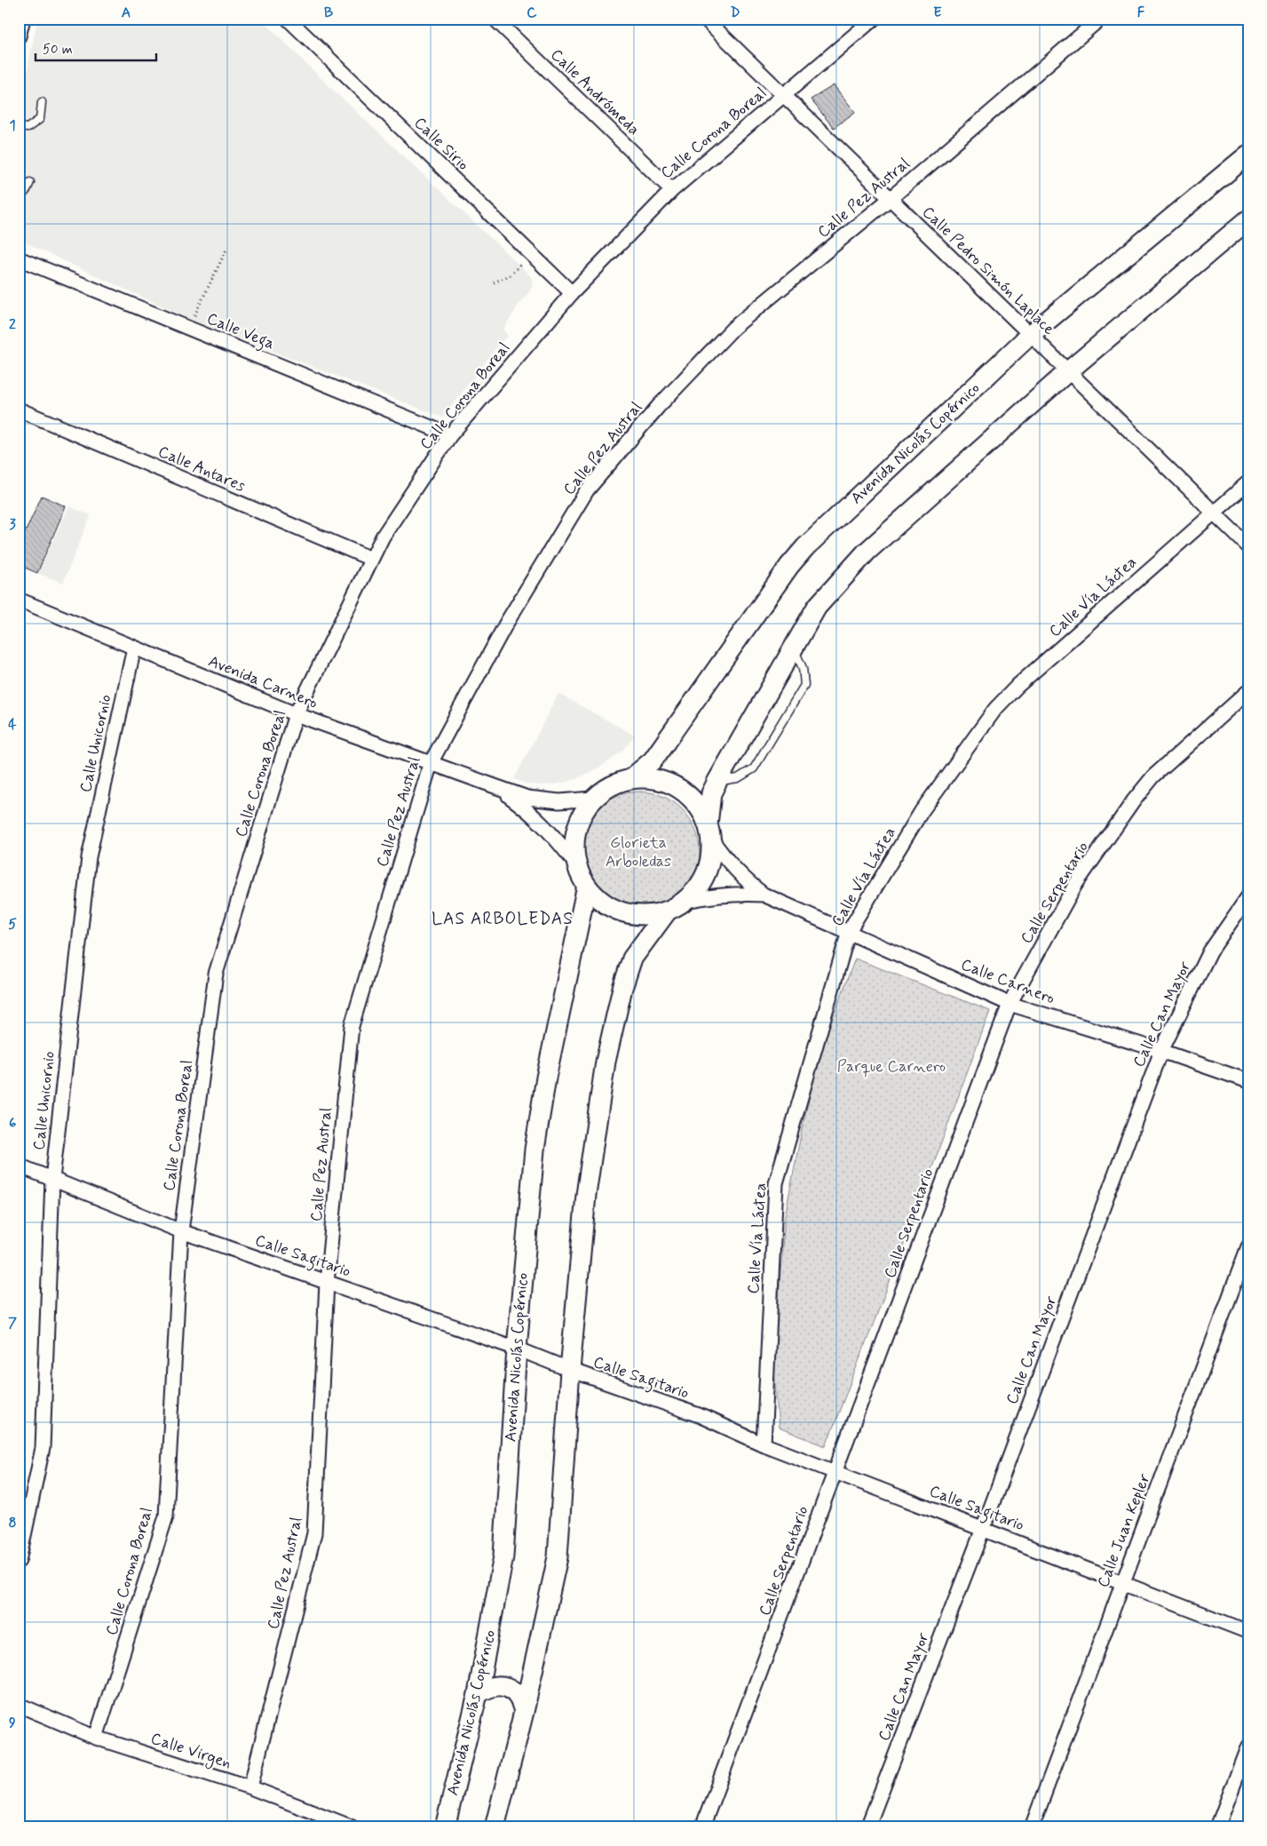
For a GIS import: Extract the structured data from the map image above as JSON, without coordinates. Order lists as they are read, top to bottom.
{
  "streets": {
    "main road": ["Avenida Nicolás Copérnico"],
    "street": [
      "Calle Andrómeda",
      "Calle Corona Boreal",
      "Calle Sirio",
      "Calle Pez Austral",
      "Calle Pedro Simón Laplace",
      "Calle Vega",
      "Calle Antares",
      "Calle Vía Láctea",
      "Avenida Carnero",
      "Calle Unicornio",
      "Calle Serpentario",
      "Calle Carnero",
      "Calle Can Mayor",
      "Calle Sagitario",
      "Calle Juan Kepler",
      "Calle Virgen"
    ]
  },
  "crossings": [
    ["Calle Andrómeda", "Calle Corona Boreal"],
    ["Calle Corona Boreal", "Calle Sirio"],
    ["Calle Corona Boreal", "Calle Pedro Simón Laplace"],
    ["Calle Corona Boreal", "Calle Vega"],
    ["Calle Corona Boreal", "Calle Antares"],
    ["Calle Corona Boreal", "Avenida Carnero"],
    ["Calle Corona Boreal", "Calle Sagitario"],
    ["Calle Corona Boreal", "Calle Virgen"],
    ["Calle Pez Austral", "Calle Pedro Simón Laplace"],
    ["Calle Pez Austral", "Avenida Carnero"],
    ["Calle Pez Austral", "Calle Sagitario"],
    ["Calle Pez Austral", "Calle Virgen"],
    ["Calle Pedro Simón Laplace", "Avenida Nicolás Copérnico"],
    ["Calle Pedro Simón Laplace", "Calle Vía Láctea"],
    ["Avenida Nicolás Copérnico", "Avenida Carnero"],
    ["Avenida Nicolás Copérnico", "Calle Carnero"],
    ["Avenida Nicolás Copérnico", "Calle Sagitario"],
    ["Calle Vía Láctea", "Calle Carnero"],
    ["Calle Vía Láctea", "Calle Sagitario"],
    ["Avenida Carnero", "Calle Unicornio"],
    ["Avenida Carnero", "Calle Carnero"],
    ["Calle Unicornio", "Calle Sagitario"],
    ["Calle Serpentario", "Calle Carnero"],
    ["Calle Serpentario", "Calle Sagitario"],
    ["Calle Carnero", "Calle Can Mayor"],
    ["Calle Can Mayor", "Calle Sagitario"],
    ["Calle Sagitario", "Calle Juan Kepler"]
  ],
  "districts": ["LAS ARBOLEDAS"],
  "parks": ["Glorieta Arboledas", "Parque Carnero"],
  "scale_bar": "50 m",
  "grid": {
    "columns": [
      "A",
      "B",
      "C",
      "D",
      "E",
      "F"
    ],
    "rows": [
      "1",
      "2",
      "3",
      "4",
      "5",
      "6",
      "7",
      "8",
      "9"
    ]
  }
}
